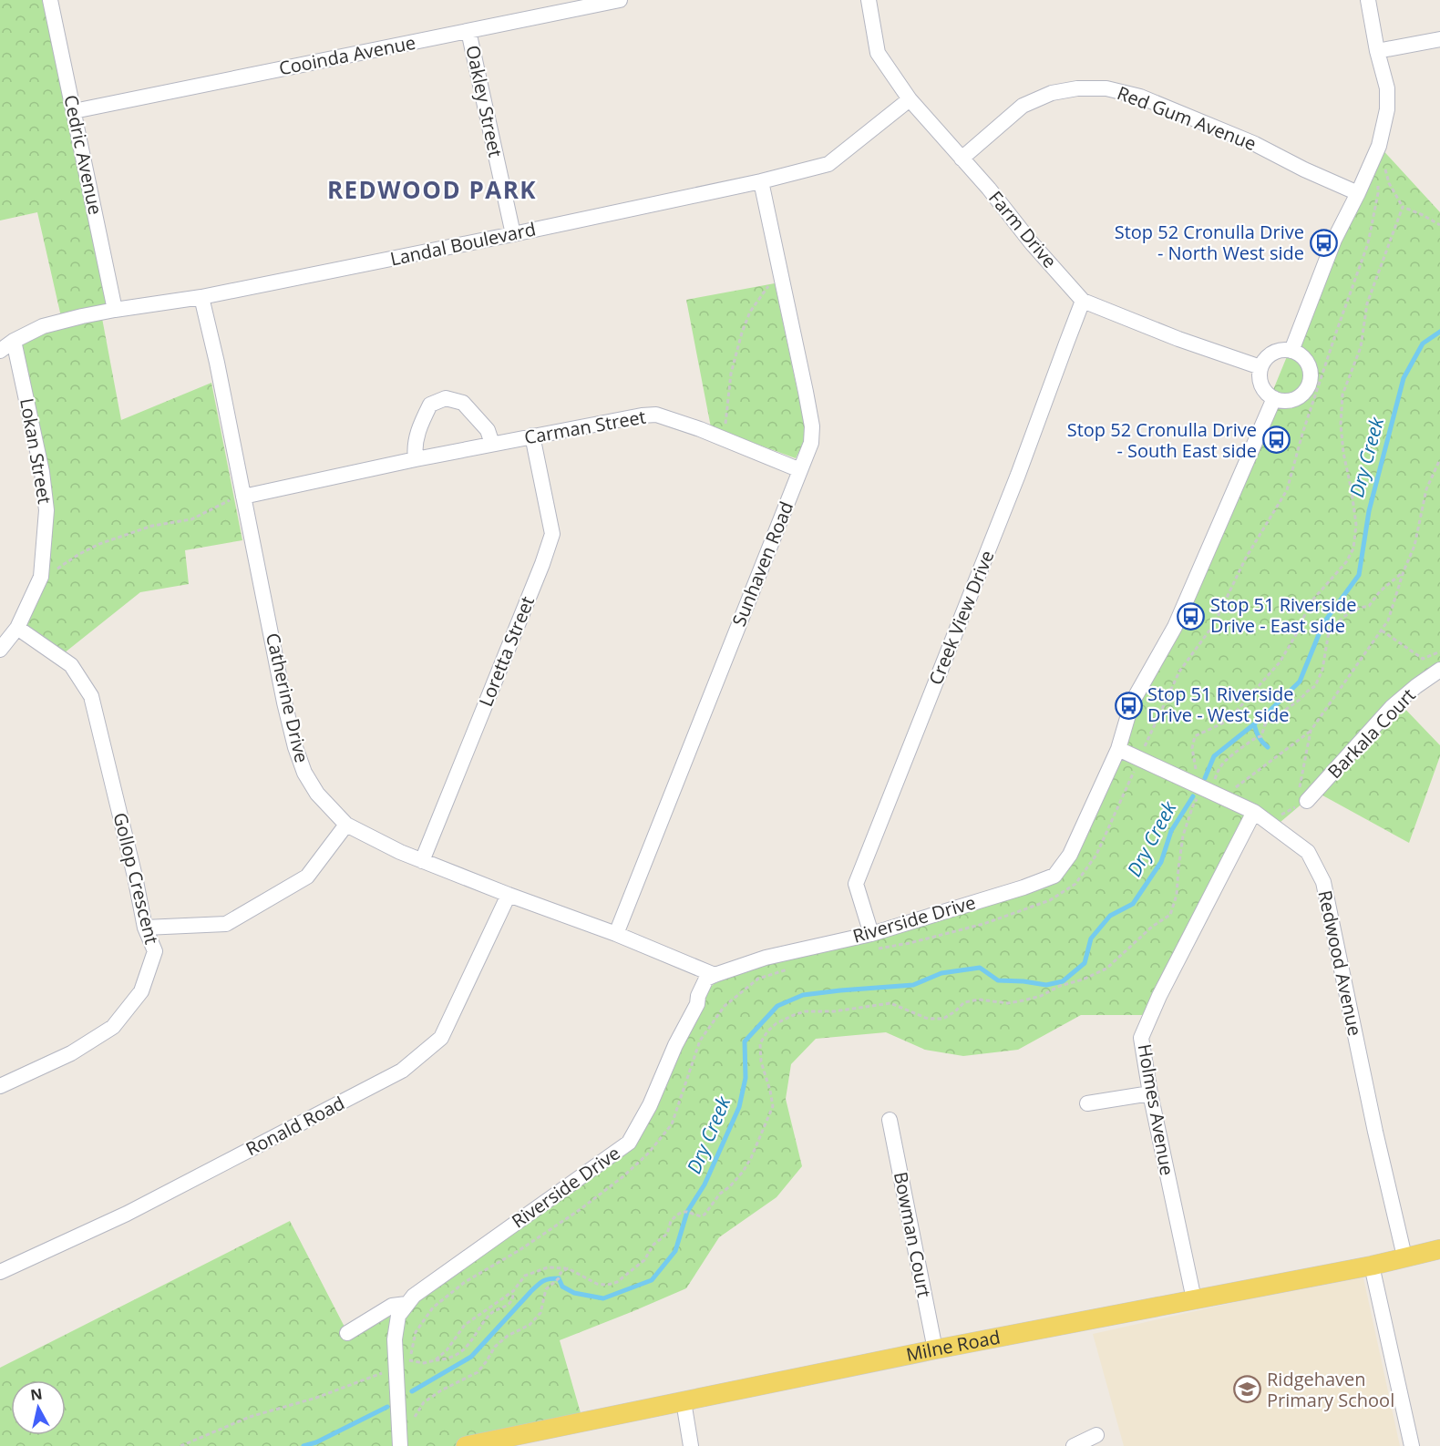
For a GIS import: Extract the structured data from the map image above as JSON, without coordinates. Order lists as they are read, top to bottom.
{
  "streets": {
    "main road": ["Milne Road"],
    "street": [
      "Cooinda Avenue",
      "Oakley Street",
      "Red Gum Avenue",
      "Cedric Avenue",
      "Farm Drive",
      "Landal Boulevard",
      "Carman Street",
      "Lokan Street",
      "Sunhaven Road",
      "Creek View Drive",
      "Loretta Street",
      "Catherine Drive",
      "Barkala Court",
      "Gollop Crescent",
      "Riverside Drive",
      "Redwood Avenue",
      "Holmes Avenue",
      "Ronald Road",
      "Bowman Court"
    ]
  },
  "crossings": [
    ["Cooinda Avenue", "Oakley Street"],
    ["Cooinda Avenue", "Cedric Avenue"],
    ["Oakley Street", "Landal Boulevard"],
    ["Red Gum Avenue", "Farm Drive"],
    ["Cedric Avenue", "Landal Boulevard"],
    ["Farm Drive", "Landal Boulevard"],
    ["Farm Drive", "Creek View Drive"],
    ["Farm Drive", "Riverside Drive"],
    ["Landal Boulevard", "Lokan Street"],
    ["Landal Boulevard", "Sunhaven Road"],
    ["Landal Boulevard", "Catherine Drive"],
    ["Carman Street", "Sunhaven Road"],
    ["Carman Street", "Loretta Street"],
    ["Carman Street", "Catherine Drive"],
    ["Lokan Street", "Gollop Crescent"],
    ["Sunhaven Road", "Catherine Drive"],
    ["Creek View Drive", "Riverside Drive"],
    ["Loretta Street", "Catherine Drive"],
    ["Catherine Drive", "Riverside Drive"],
    ["Catherine Drive", "Ronald Road"],
    ["Riverside Drive", "Redwood Avenue"],
    ["Redwood Avenue", "Holmes Avenue"],
    ["Redwood Avenue", "Milne Road"],
    ["Holmes Avenue", "Milne Road"],
    ["Bowman Court", "Milne Road"]
  ],
  "districts": ["REDWOOD PARK"],
  "water": ["Dry Creek"],
  "places": {
    "bus stop": [
      "Stop 52 Cronulla Drive - North West side",
      "Stop 52 Cronulla Drive - South East side",
      "Stop 51 Riverside Drive - East side",
      "Stop 51 Riverside Drive - West side"
    ],
    "school or university": ["Ridgehaven Primary School"]
  },
  "north": "top"
}
